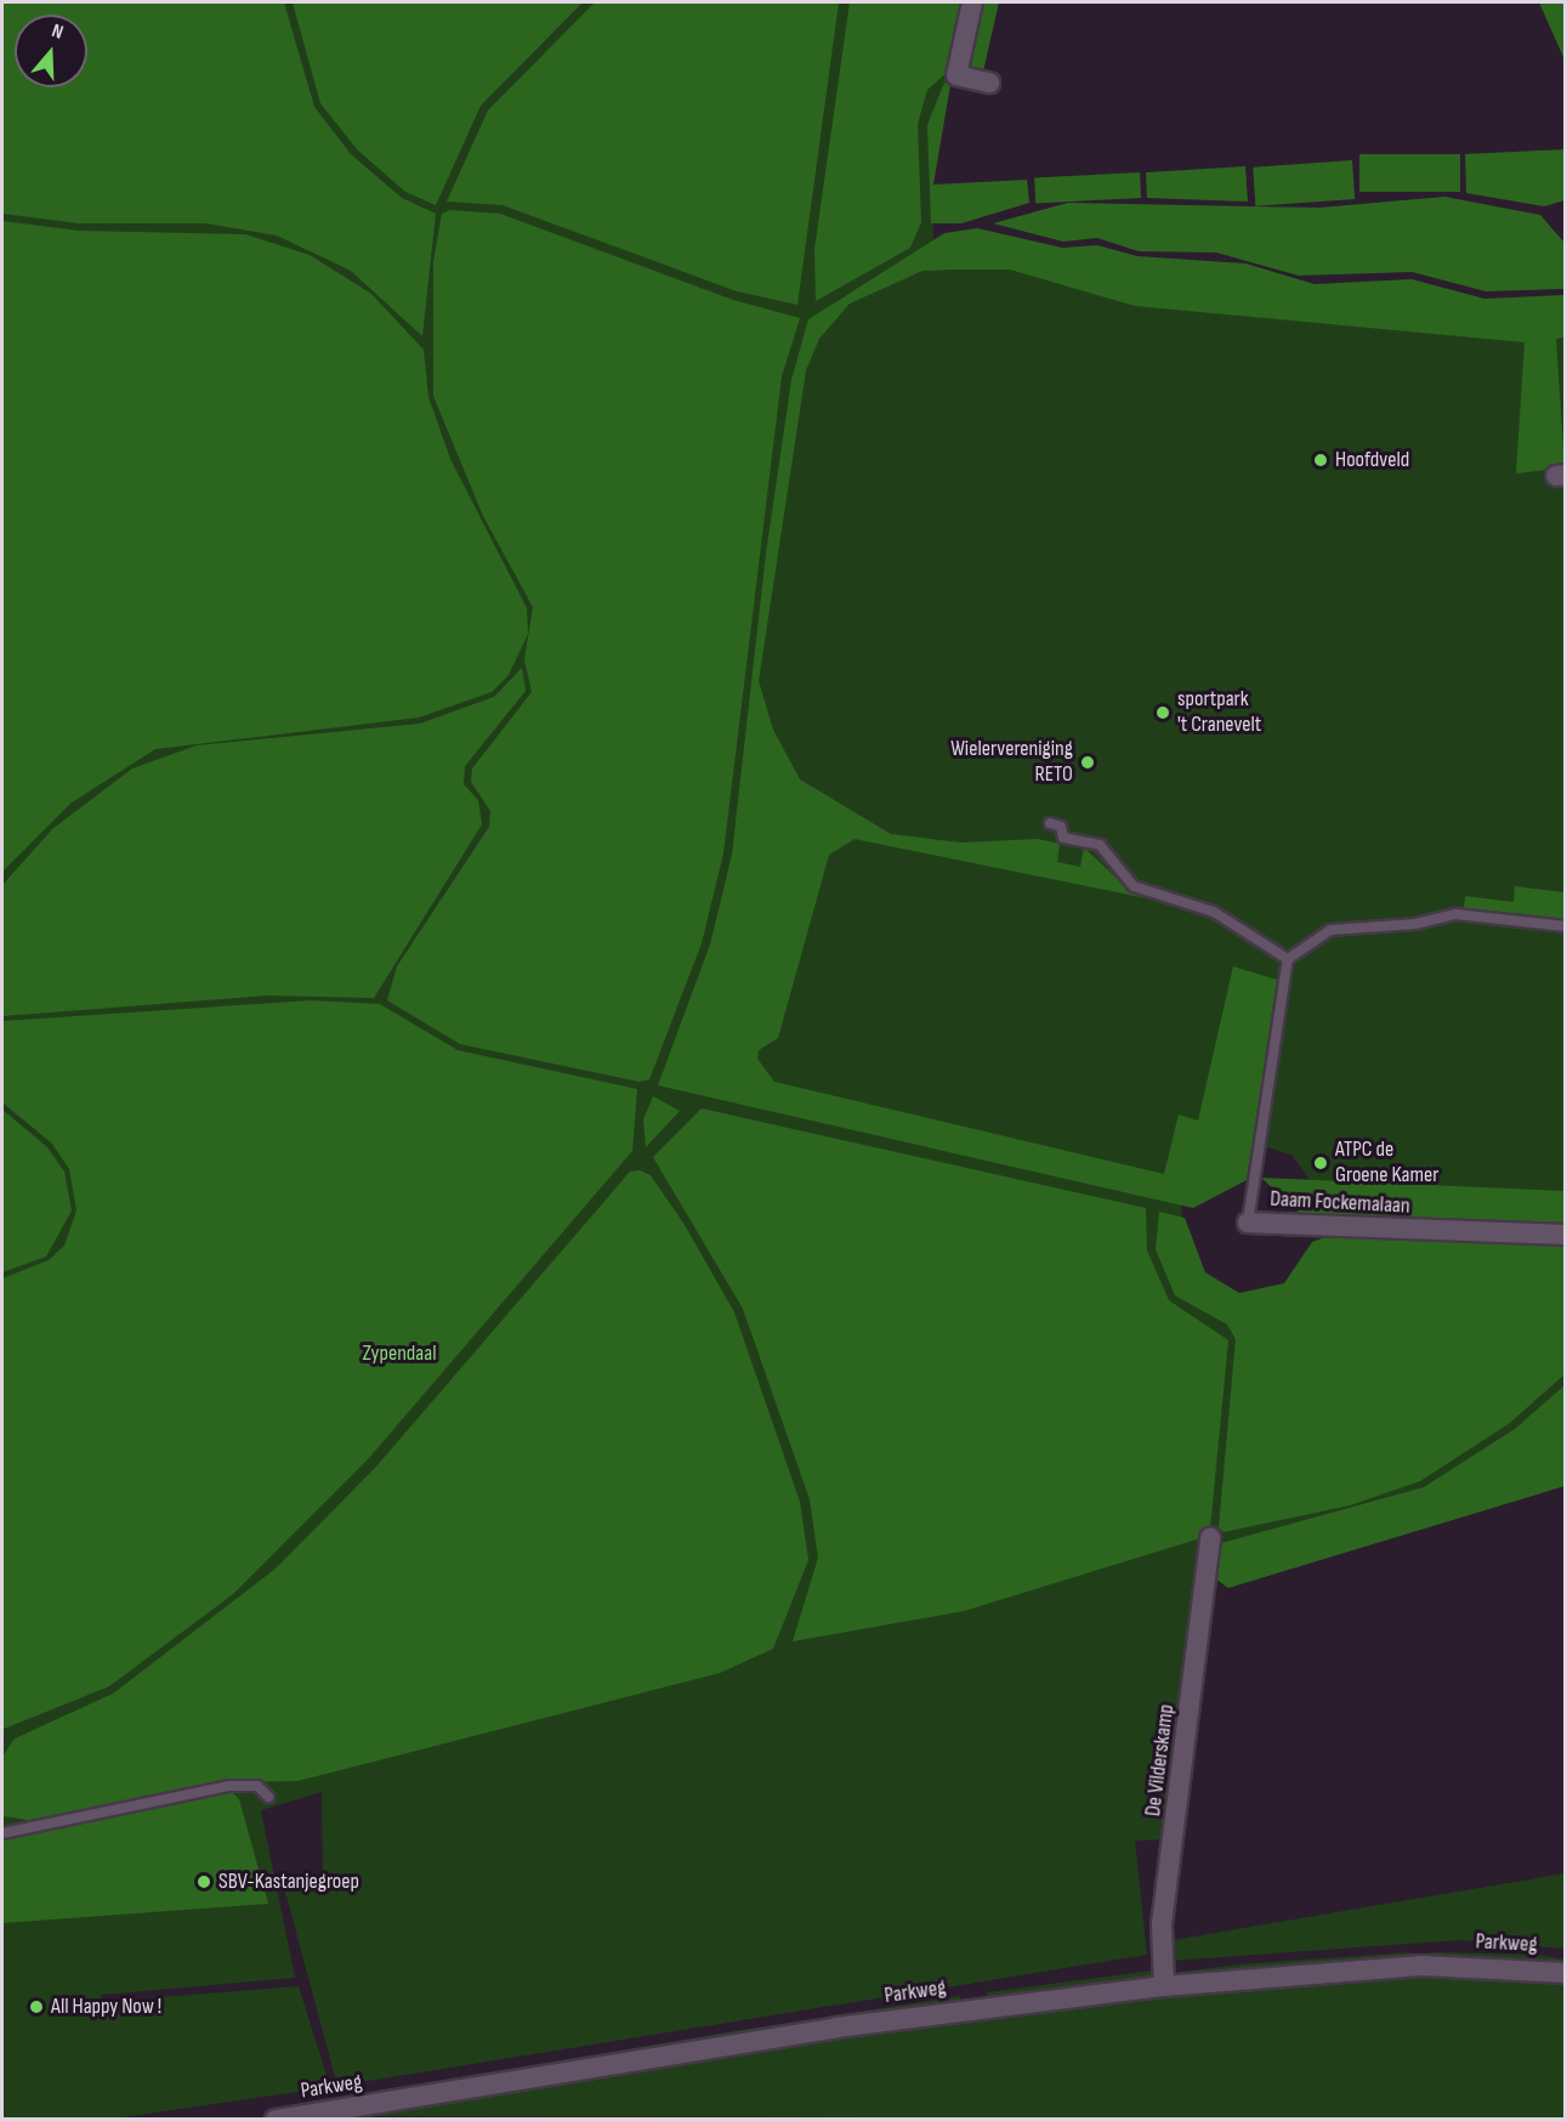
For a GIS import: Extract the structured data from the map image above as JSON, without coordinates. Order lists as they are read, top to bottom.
{
  "streets": {
    "street": ["Daam Fockemalaan", "De Vilderskamp", "Parkweg"]
  },
  "crossings": [
    ["De Vilderskamp", "Parkweg"]
  ],
  "parks": ["Zypendaal"],
  "places": [
    "Hoofdveld",
    "sportpark 't Cranevelt",
    "Wielervereniging RETO",
    "ATPC de Groene Kamer",
    "SBV-Kastanjegroep",
    "All Happy Now !"
  ],
  "north": "top"
}
